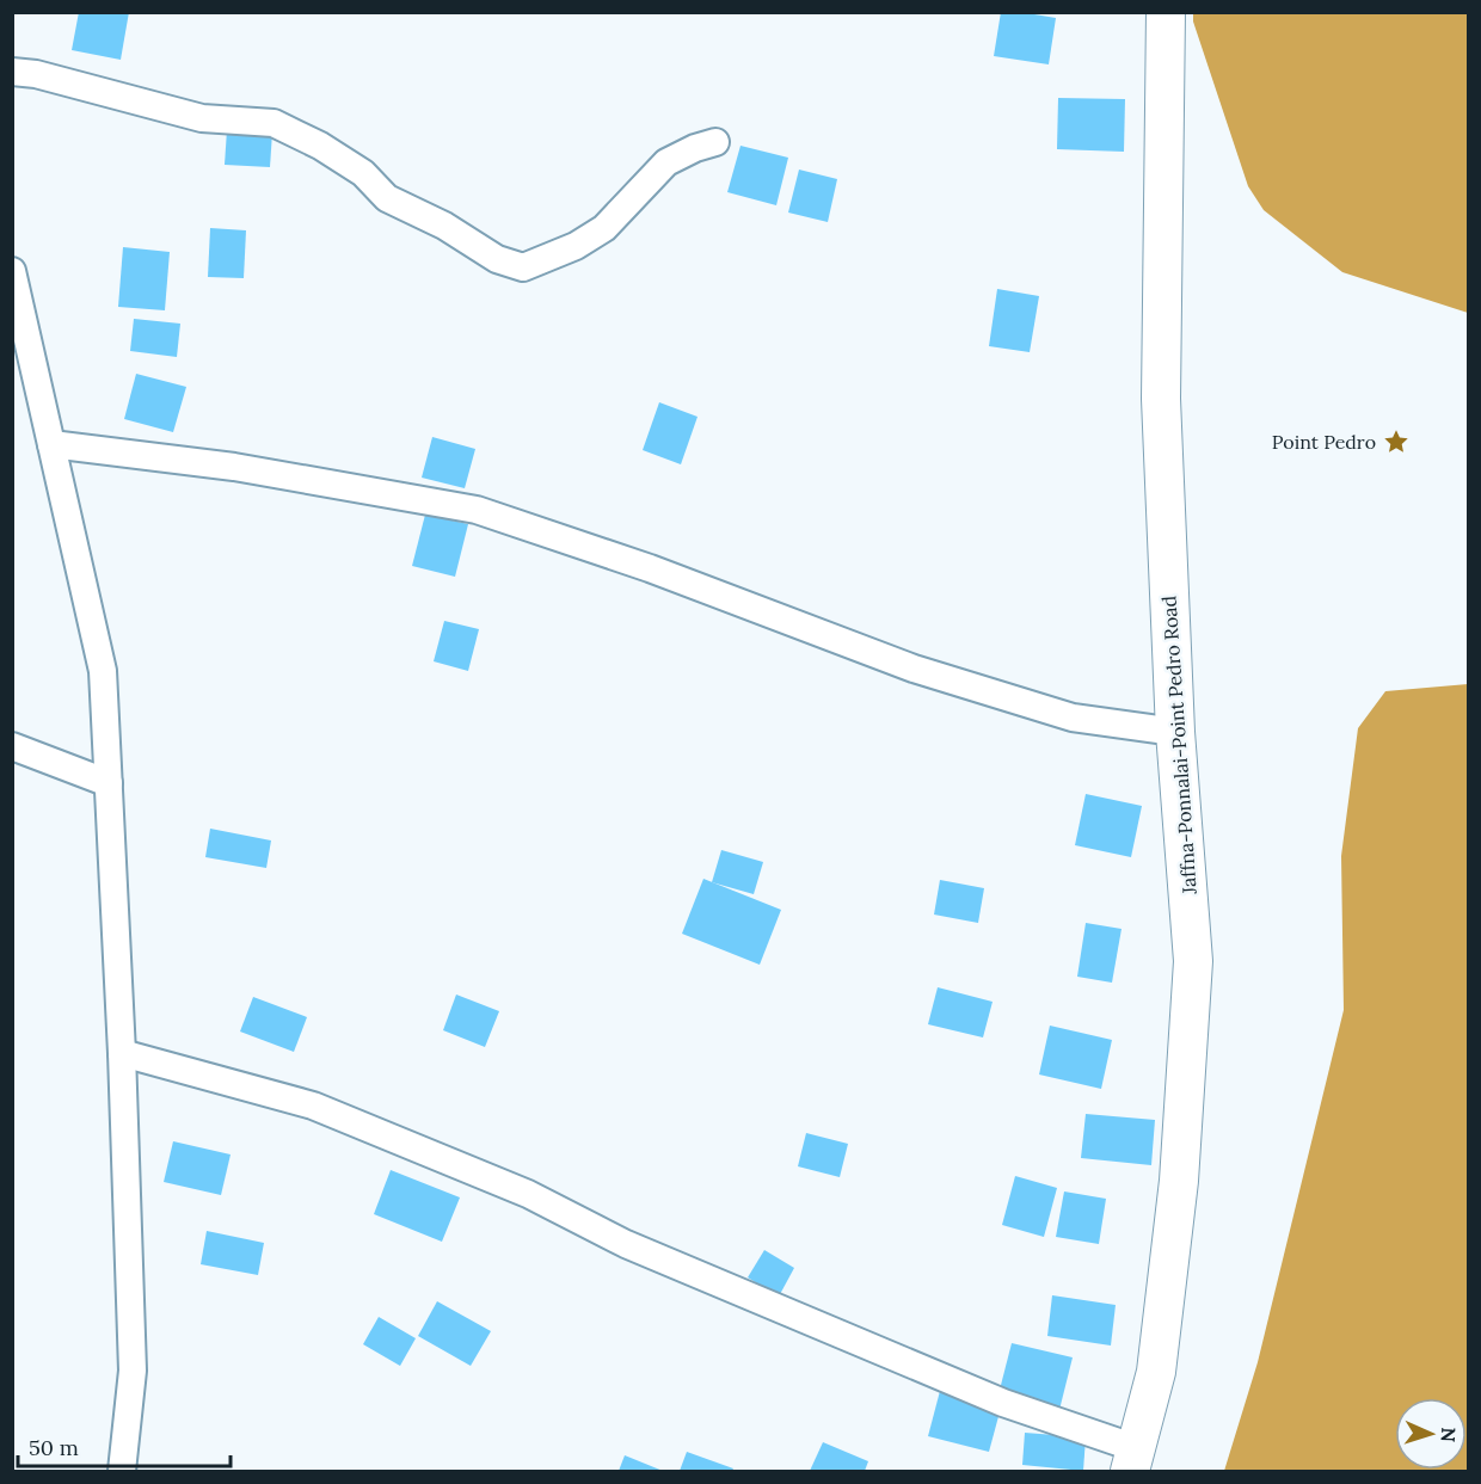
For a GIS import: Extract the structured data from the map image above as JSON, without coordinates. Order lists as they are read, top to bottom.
{
  "streets": {
    "main road": ["Jaffna-Ponnalai-Point Pedro Road"]
  },
  "places": {
    "place": ["Point Pedro"]
  },
  "scale_bar": "50 m",
  "north": "right"
}
